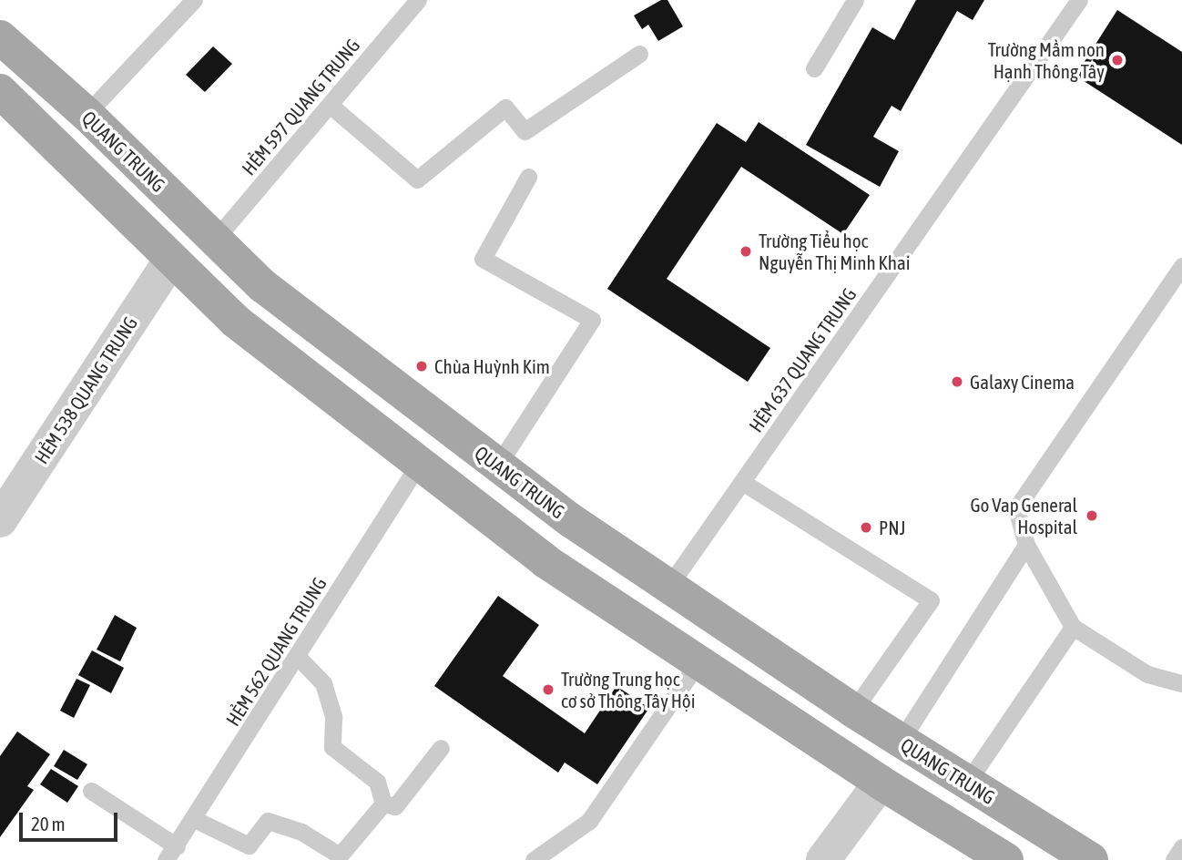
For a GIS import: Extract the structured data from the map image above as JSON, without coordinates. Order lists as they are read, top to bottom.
{
  "streets": {
    "main road": ["QUANG TRUNG"],
    "street": ["HẺM 538 QUANG TRUNG"],
    "lane": ["HẺM 597 QUANG TRUNG", "HẺM 637 QUANG TRUNG", "HẺM 562 QUANG TRUNG"]
  },
  "crossings": [
    ["HẺM 597 QUANG TRUNG", "QUANG TRUNG"],
    ["QUANG TRUNG", "HẺM 637 QUANG TRUNG"]
  ],
  "places": [
    "Trường Mầm non Hạnh Thông Tây",
    "Trường Tiểu học Nguyễn Thị Minh Khai",
    "Chùa Huỳnh Kim",
    "Galaxy Cinema",
    "Go Vap General Hospital",
    "PNJ",
    "Trường Trung học cơ sở Thông Tây Hội"
  ],
  "scale_bar": "20 m"
}
